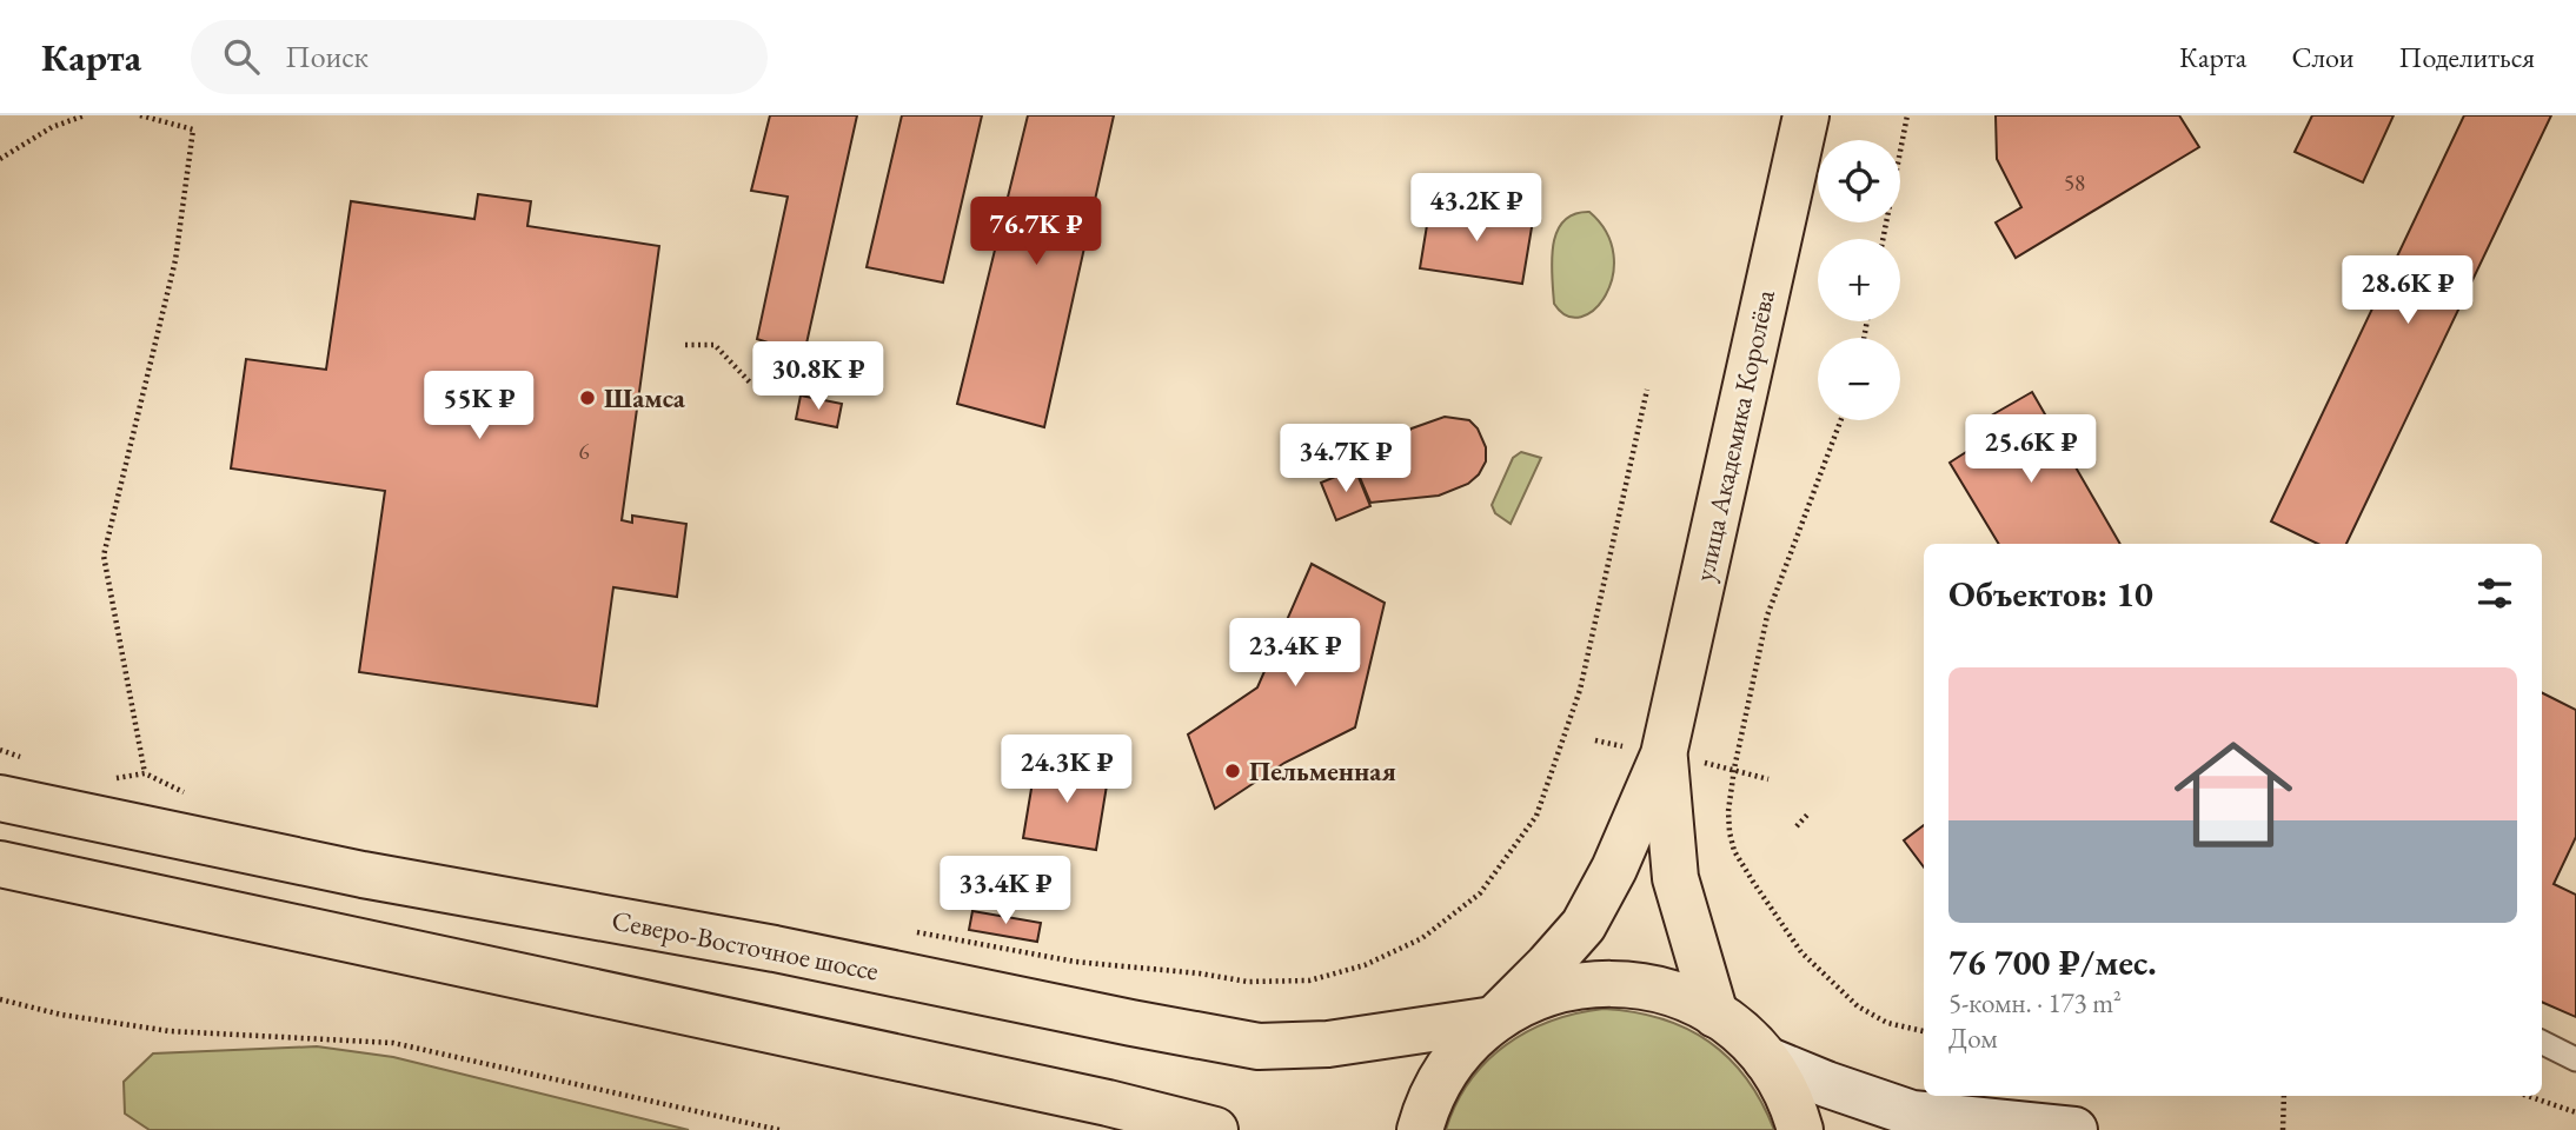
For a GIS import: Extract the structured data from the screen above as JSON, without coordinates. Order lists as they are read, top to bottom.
{
  "streets": {
    "main road": ["улица Академика Королёва", "Северо-Восточное шоссе"]
  },
  "crossings": [
    ["улица Академика Королёва", "Северо-Восточное шоссе"]
  ],
  "places": ["Шамса", "Пельменная"],
  "house_numbers": ["58", "6"],
  "page": {
    "header": "Карта",
    "search": "Поиск",
    "nav": ["Карта", "Слои", "Поделиться"],
    "map_buttons": ["+", "−"],
    "price": [
      "43.2K ₽",
      "76.7K ₽",
      "28.6K ₽",
      "30.8K ₽",
      "55K ₽",
      "25.6K ₽",
      "34.7K ₽",
      "23.4K ₽",
      "24.3K ₽",
      "33.4K ₽"
    ],
    "heading": "Объектов: 10",
    "list": [
      {
        "name": "76 700 ₽/мес.",
        "note": "5-комн. · 173 m² · Дом"
      }
    ]
  }
}
